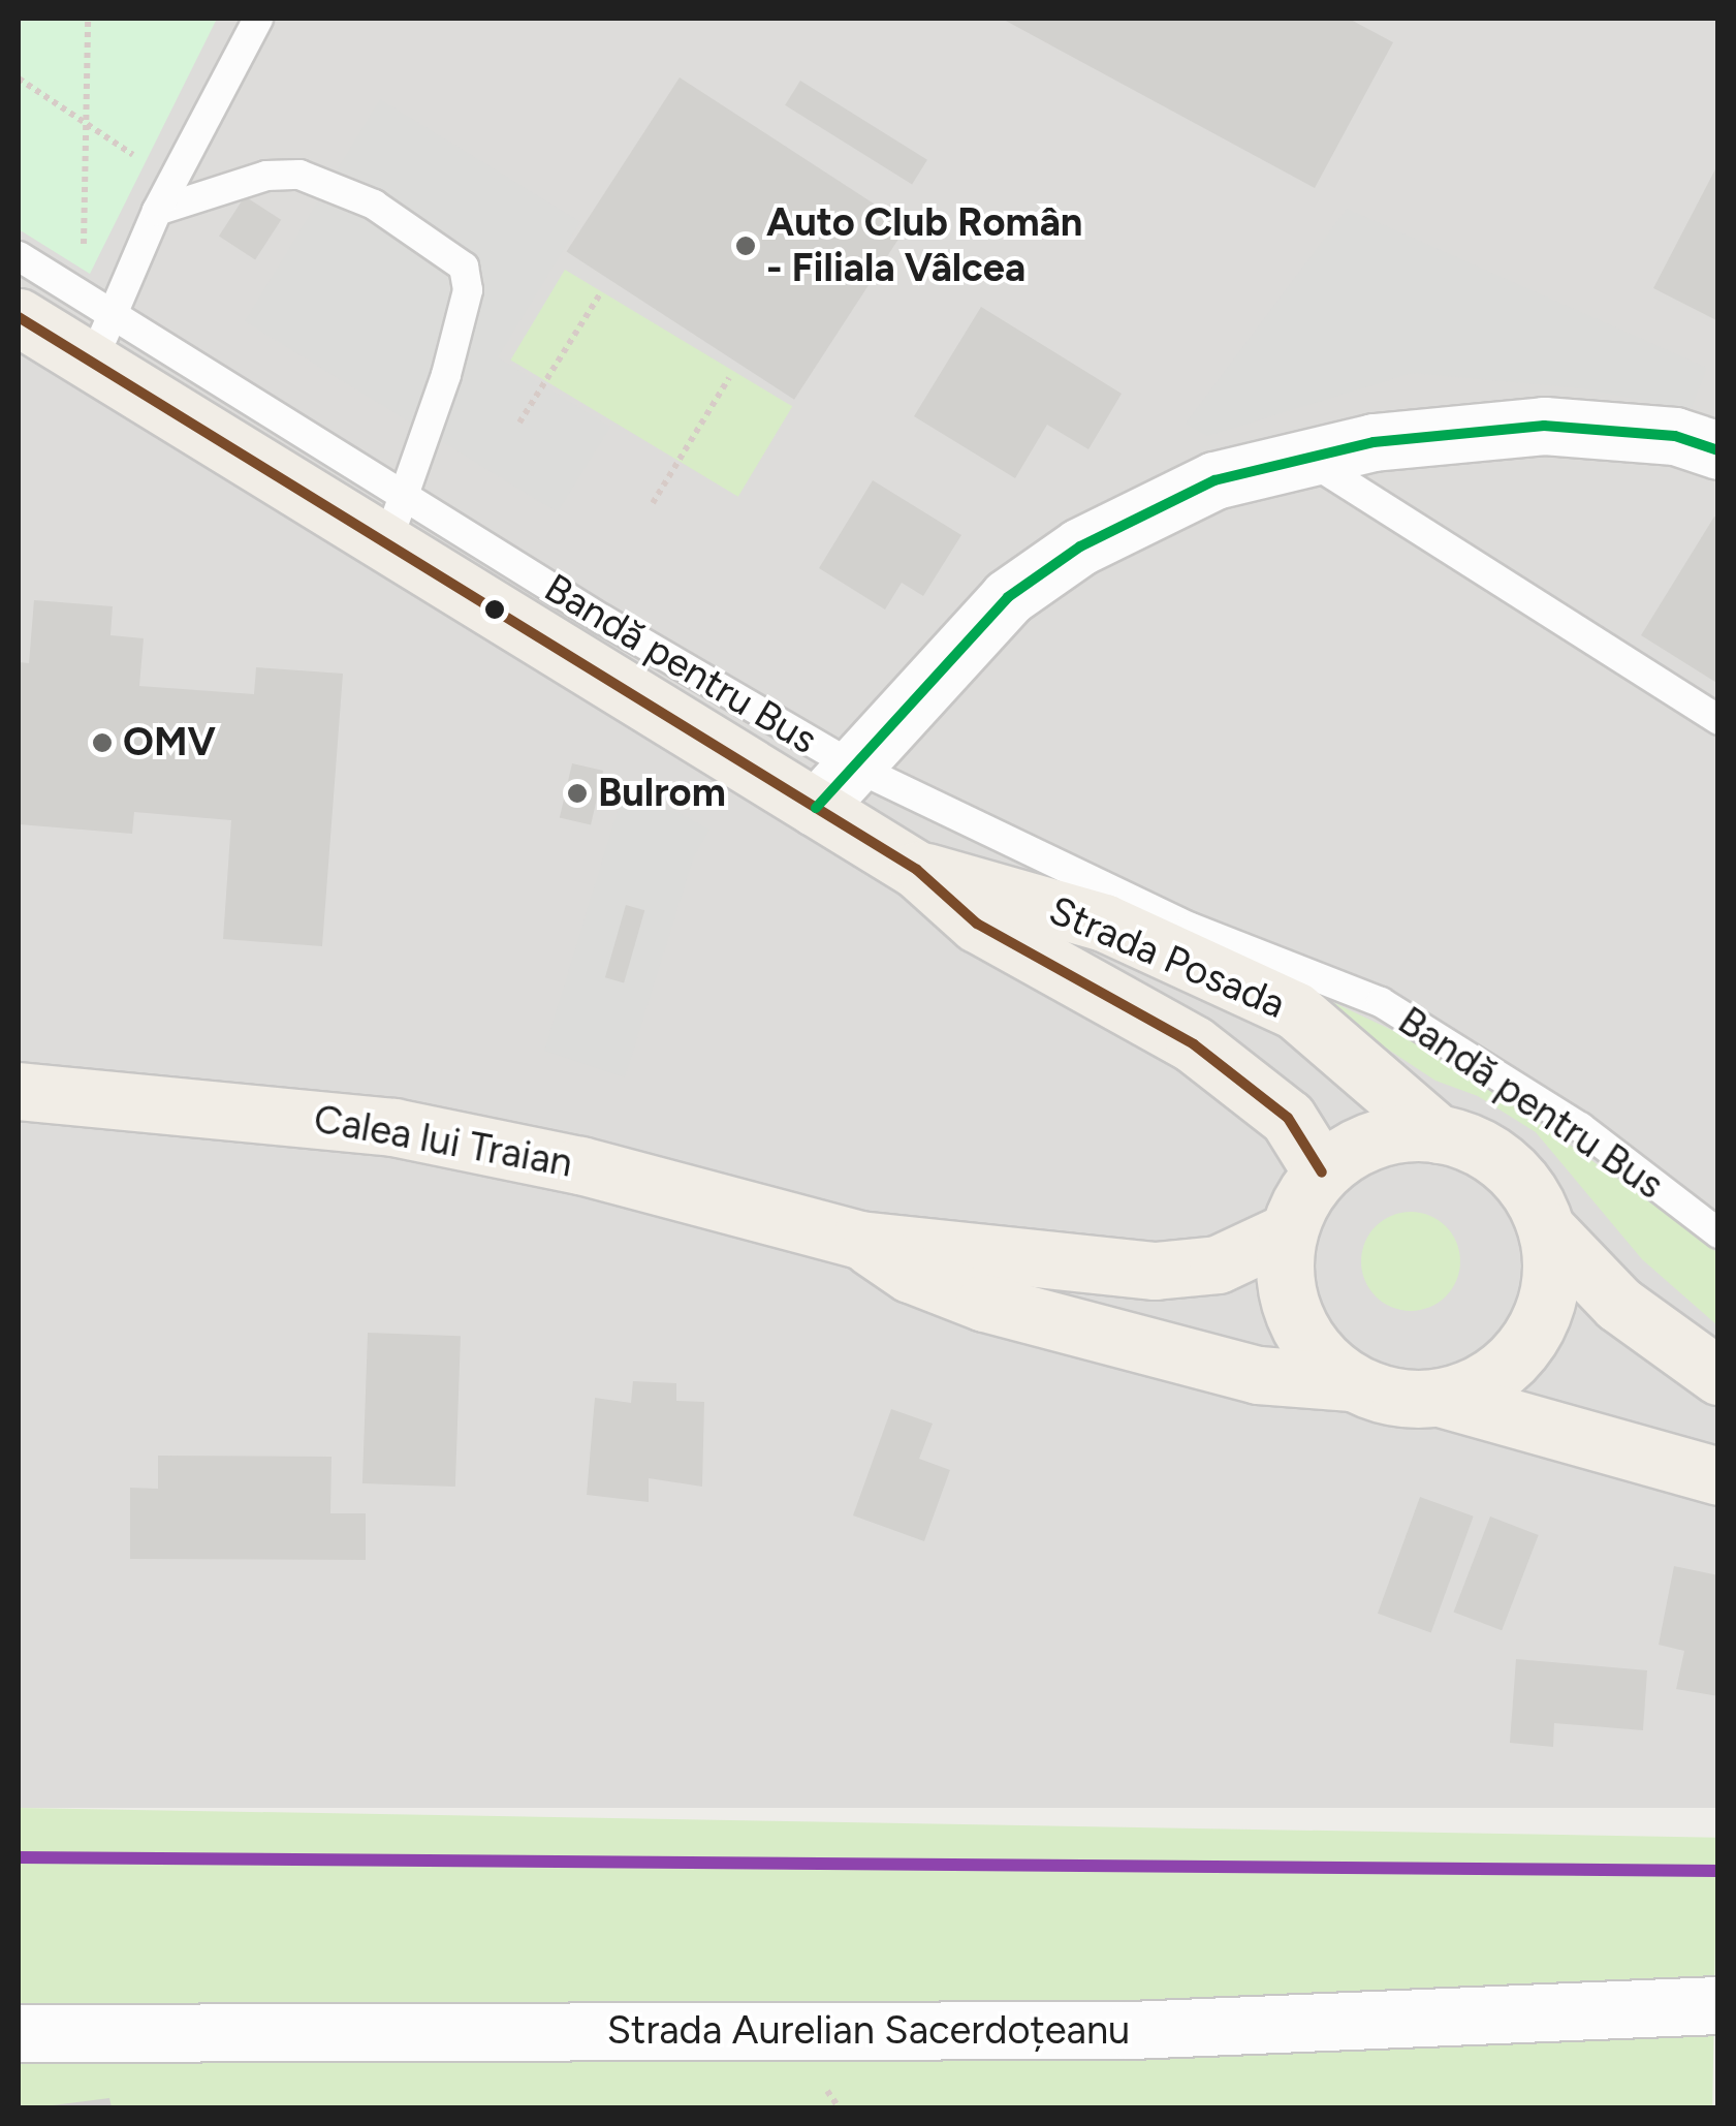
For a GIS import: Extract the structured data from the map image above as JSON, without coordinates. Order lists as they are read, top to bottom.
{
  "streets": {
    "main road": ["Strada Posada", "Calea lui Traian"],
    "street": ["Strada Aurelian Sacerdoțeanu"],
    "lane": ["Bandă pentru Bus"]
  },
  "crossings": [
    ["Bandă pentru Bus", "Strada Posada"],
    ["Strada Posada", "Calea lui Traian"]
  ],
  "places": ["Auto Club Român - Filiala Vâlcea", "OMV", "Bulrom"]
}
